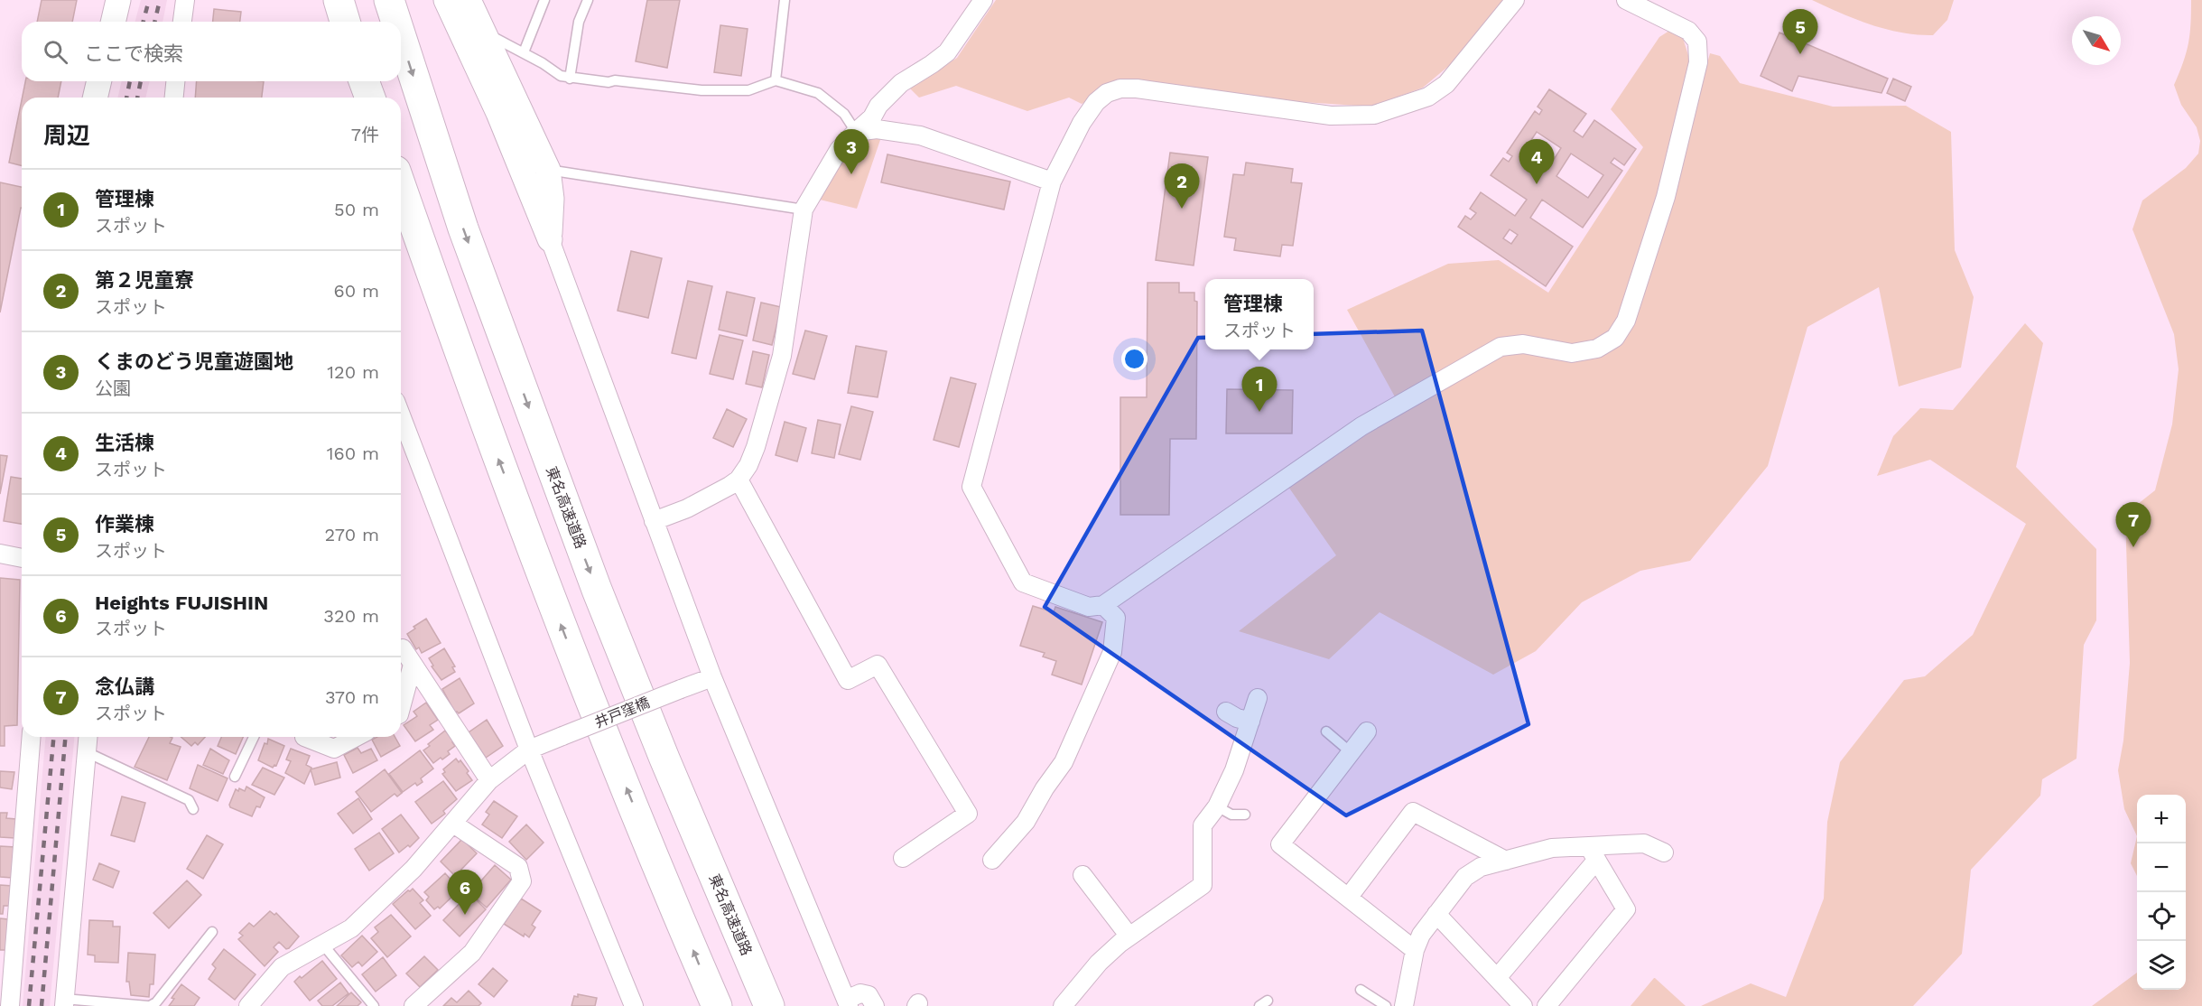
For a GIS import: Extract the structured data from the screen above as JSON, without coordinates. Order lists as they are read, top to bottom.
{
  "streets": {
    "highway": ["東名高速道路"],
    "street": ["井戸窪橋"]
  },
  "north": "bottom right",
  "page": {
    "pins": [
      "5",
      "3",
      "4",
      "2",
      "1",
      "7",
      "6"
    ],
    "search": "ここで検索",
    "heading": ["周辺", "7件"],
    "list": [
      {
        "mark": "1",
        "name": "管理棟",
        "note": "スポット",
        "value": "50 m"
      },
      {
        "mark": "2",
        "name": "第２児童寮",
        "note": "スポット",
        "value": "60 m"
      },
      {
        "mark": "3",
        "name": "くまのどう児童遊園地",
        "note": "公園",
        "value": "120 m"
      },
      {
        "mark": "4",
        "name": "生活棟",
        "note": "スポット",
        "value": "160 m"
      },
      {
        "mark": "5",
        "name": "作業棟",
        "note": "スポット",
        "value": "270 m"
      },
      {
        "mark": "6",
        "name": "Heights FUJISHIN",
        "note": "スポット",
        "value": "320 m"
      },
      {
        "mark": "7",
        "name": "念仏講",
        "note": "スポット",
        "value": "370 m"
      }
    ],
    "popup": ["管理棟", "スポット"],
    "map_buttons": ["+", "−"]
  }
}
